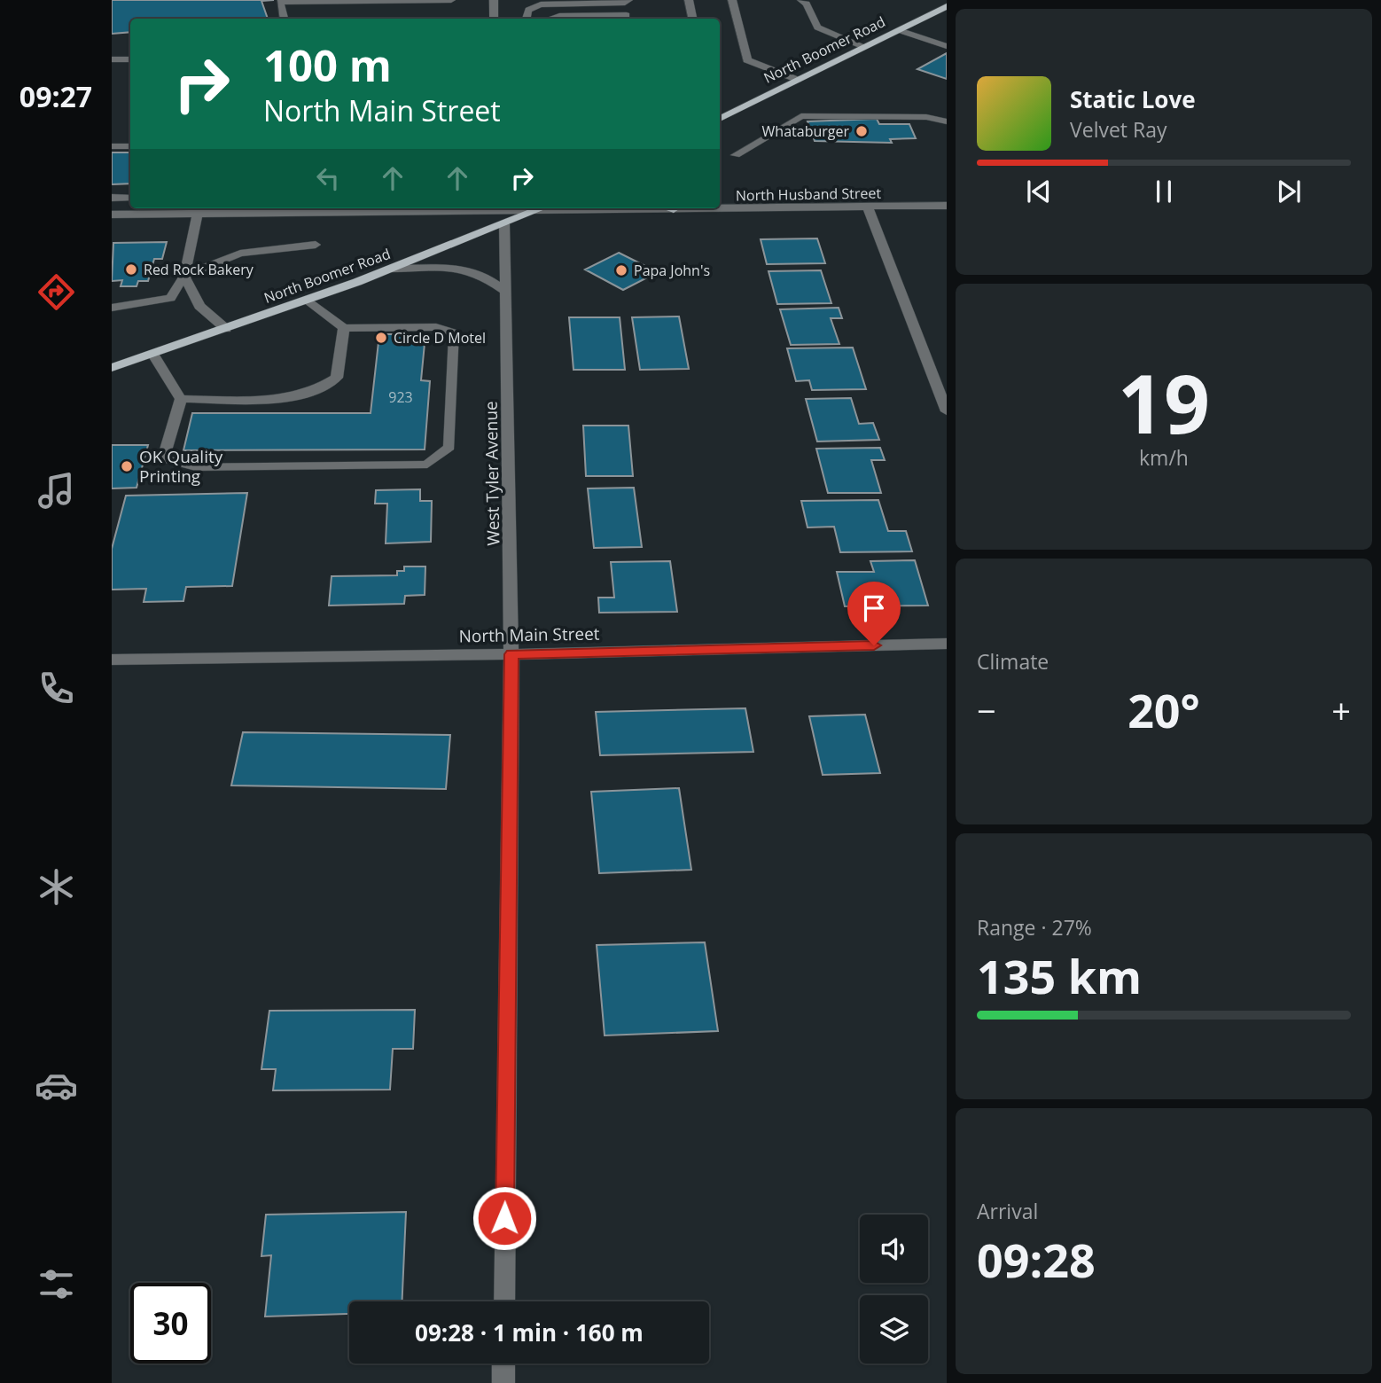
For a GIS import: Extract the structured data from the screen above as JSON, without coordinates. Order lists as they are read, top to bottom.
{
  "streets": {
    "main road": ["North Boomer Road"],
    "street": ["North Husband Street", "West Tyler Avenue", "North Main Street"]
  },
  "crossings": [
    ["North Boomer Road", "West Tyler Avenue"],
    ["West Tyler Avenue", "North Main Street"]
  ],
  "places": [
    "Whataburger",
    "Red Rock Bakery",
    "Papa John's",
    "Circle D Motel",
    "OK Quality Printing"
  ],
  "house_numbers": ["923"],
  "page": {
    "tabs": "09:27",
    "turn": ["100 m", "North Main Street"],
    "song": ["Static Love", "Velvet Ray"],
    "tile": [
      ["19", "km/h"],
      "Climate",
      ["Range · 27%", "135 km"],
      ["Arrival", "09:28"]
    ],
    "heat": ["−", "20°", "+"],
    "limit": "30",
    "trip": "09:28 · 1 min · 160 m"
  }
}
